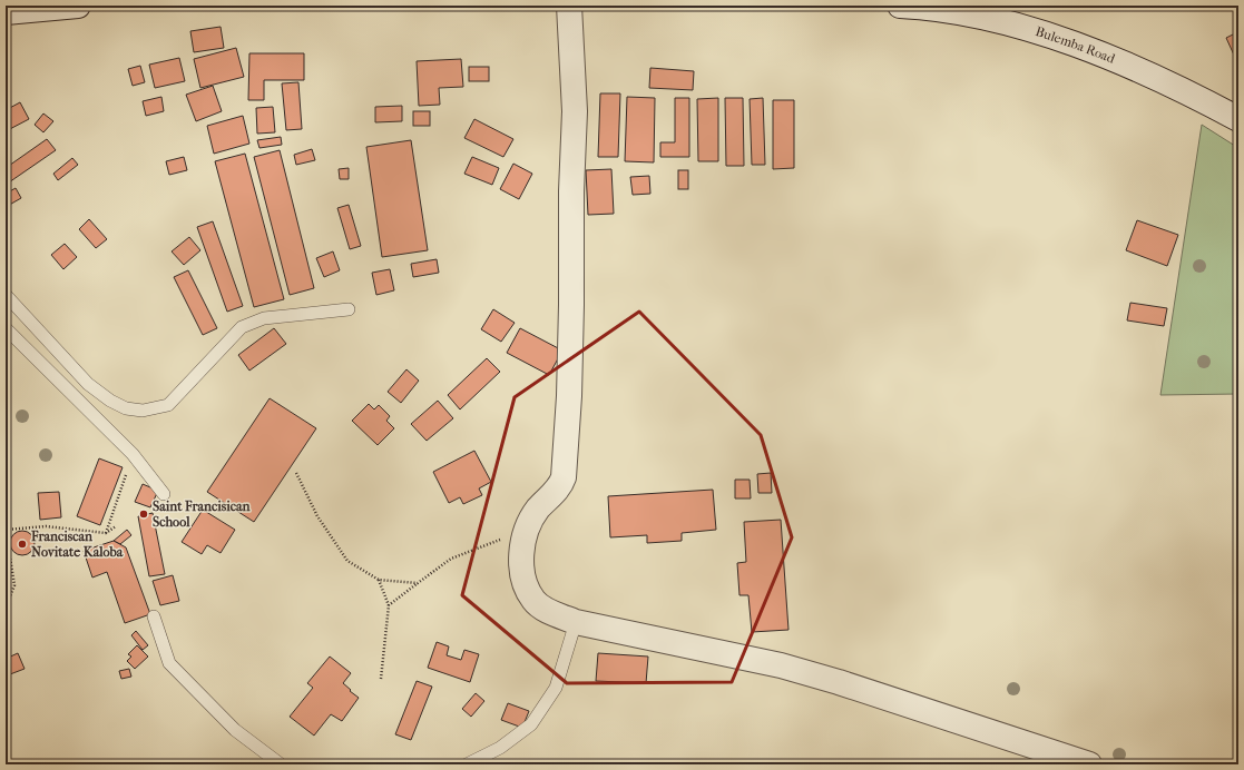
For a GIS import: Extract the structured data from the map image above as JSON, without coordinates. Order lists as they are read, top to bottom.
{
  "streets": {
    "street": ["Bulemba Road"]
  },
  "places": ["Saint Francisican School", "Franciscan Novitate Kaloba"]
}
